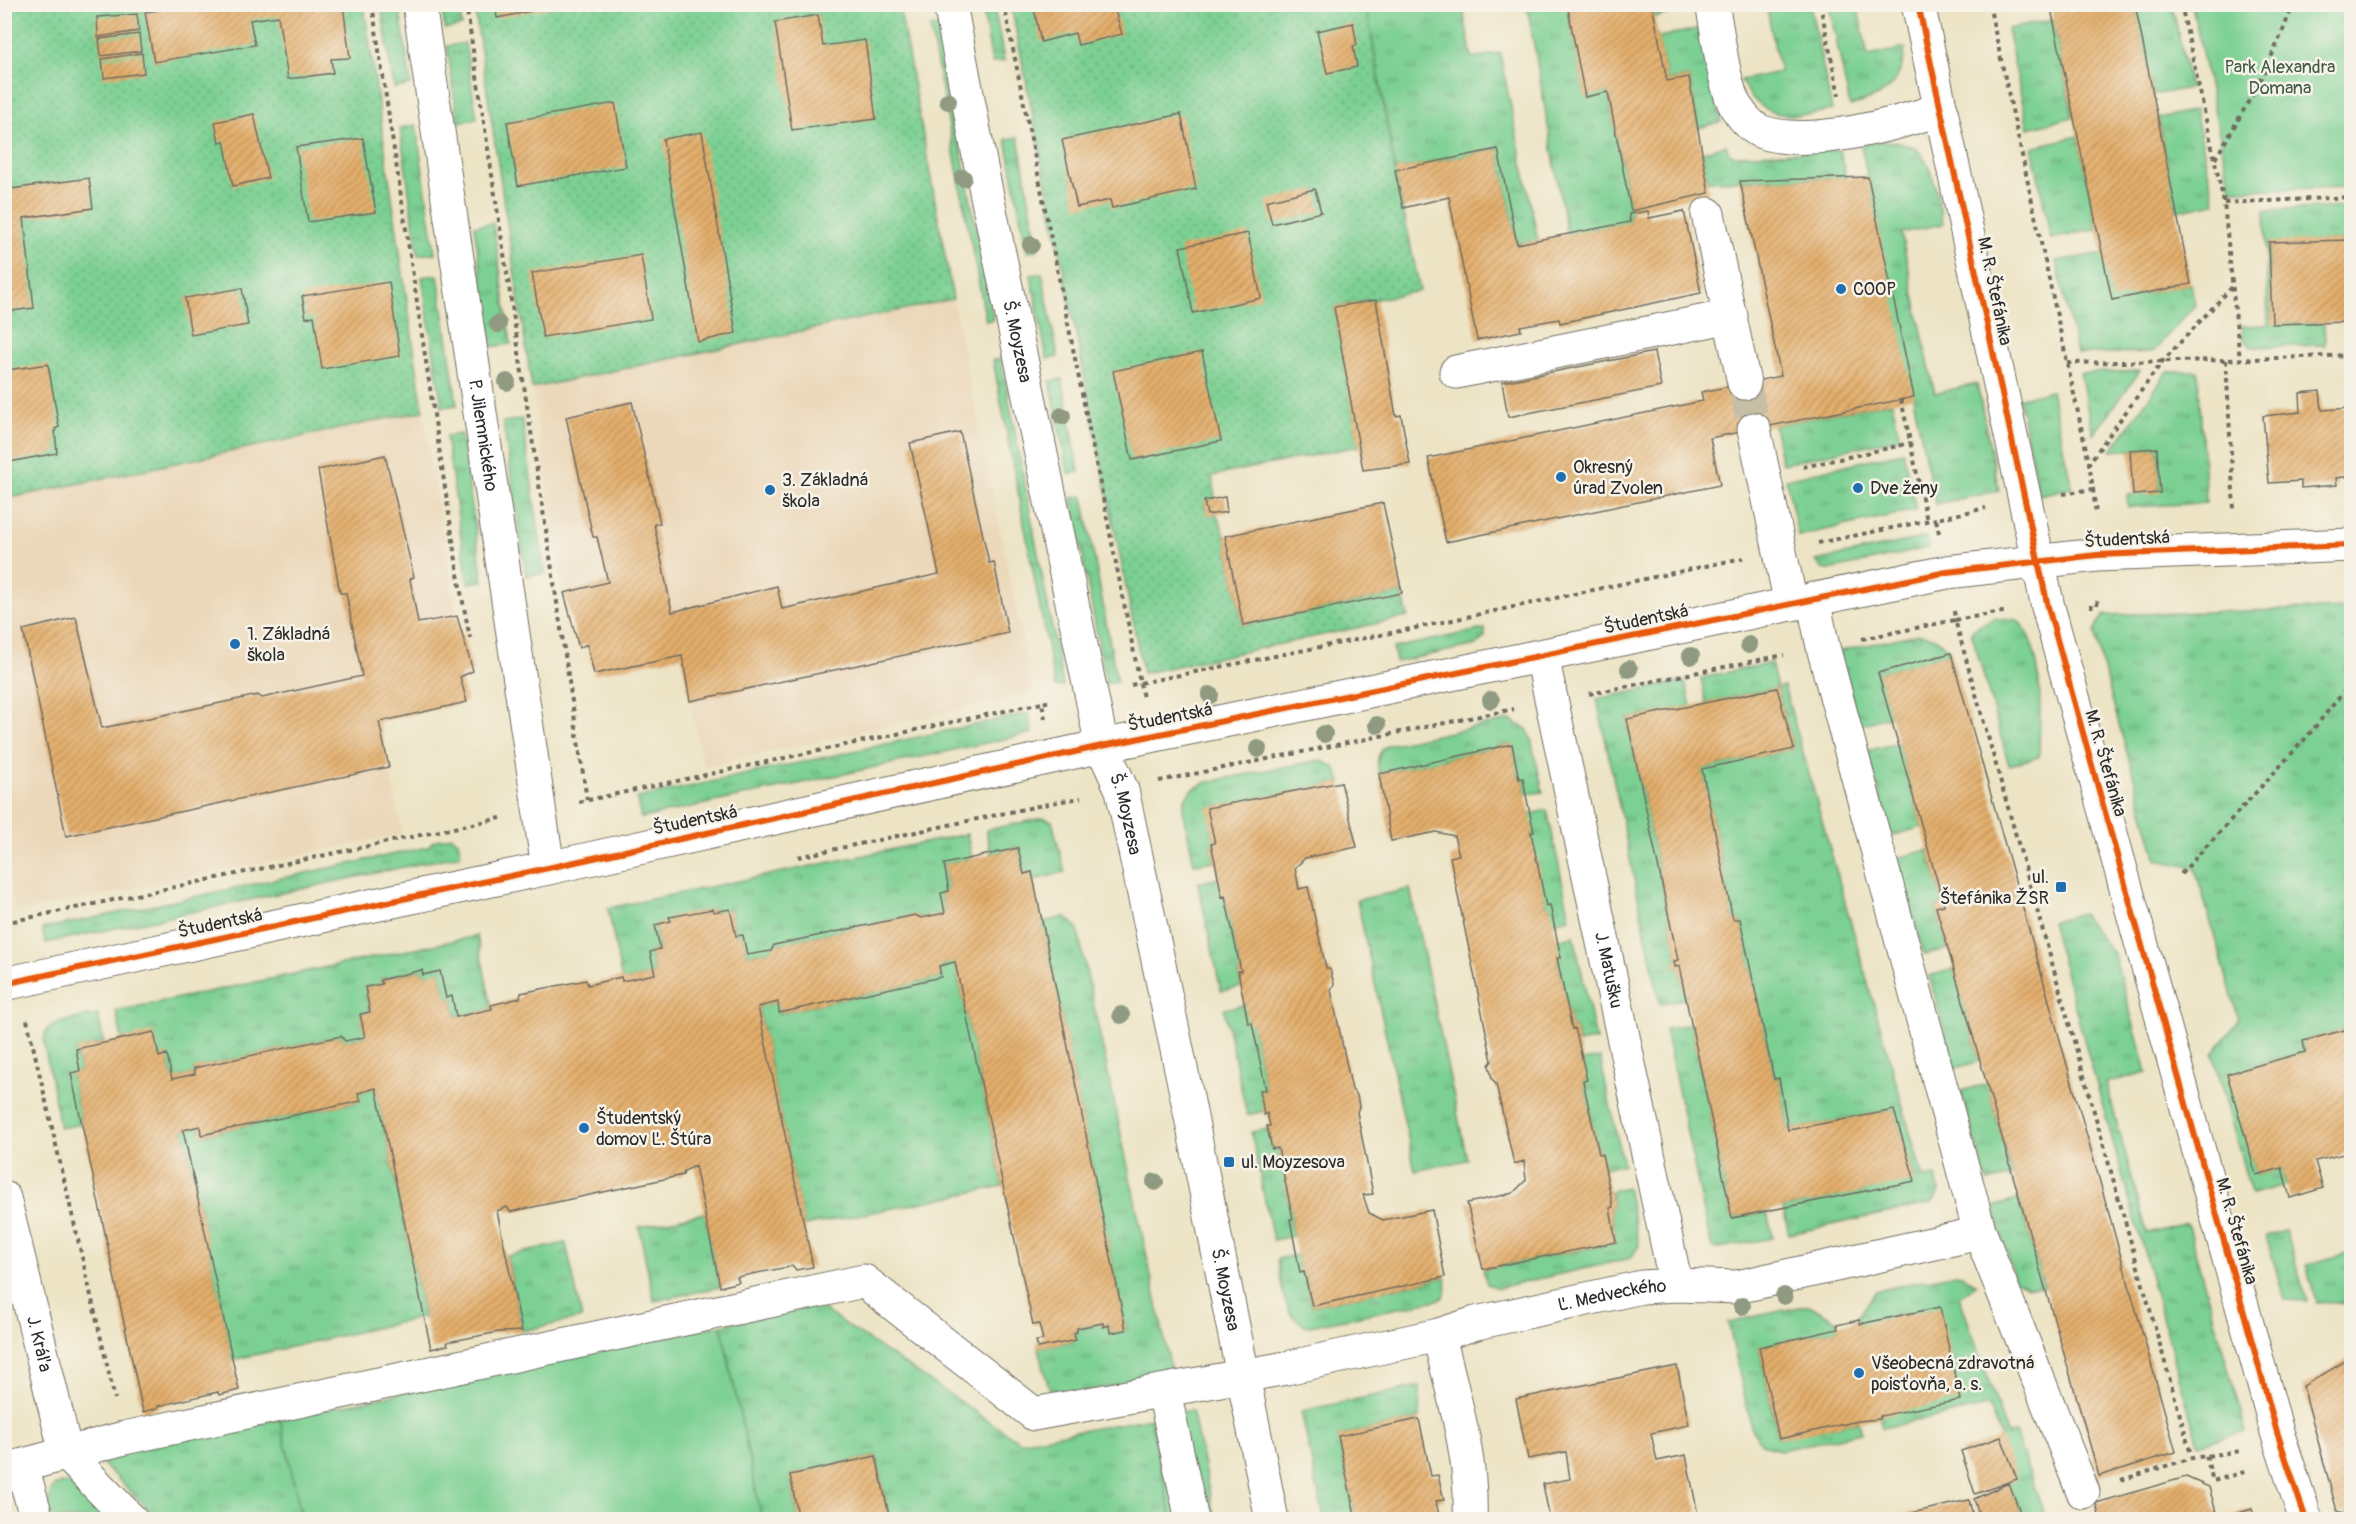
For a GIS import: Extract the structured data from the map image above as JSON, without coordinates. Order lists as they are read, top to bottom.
{
  "streets": {
    "street": [
      "M. R. Štefánika",
      "Š. Moyzesa",
      "P. Jilemnického",
      "Študentská",
      "J. Matušku",
      "Ľ. Medveckého",
      "J. Kráľa"
    ]
  },
  "crossings": [
    ["M. R. Štefánika", "Študentská"],
    ["Š. Moyzesa", "Študentská"],
    ["Š. Moyzesa", "Ľ. Medveckého"],
    ["P. Jilemnického", "Študentská"],
    ["Študentská", "J. Matušku"],
    ["J. Matušku", "Ľ. Medveckého"]
  ],
  "parks": ["Park Alexandra Domana"],
  "places": {
    "other": [
      "COOP",
      "Okresný úrad Zvolen",
      "Dve ženy",
      "3. Základná škola",
      "1. Základná škola",
      "Študentský domov Ľ. Štúra",
      "Všeobecná zdravotná poisťovňa, a. s."
    ],
    "transit": ["ul. Štefánika ŽSR", "ul. Moyzesova"]
  }
}
